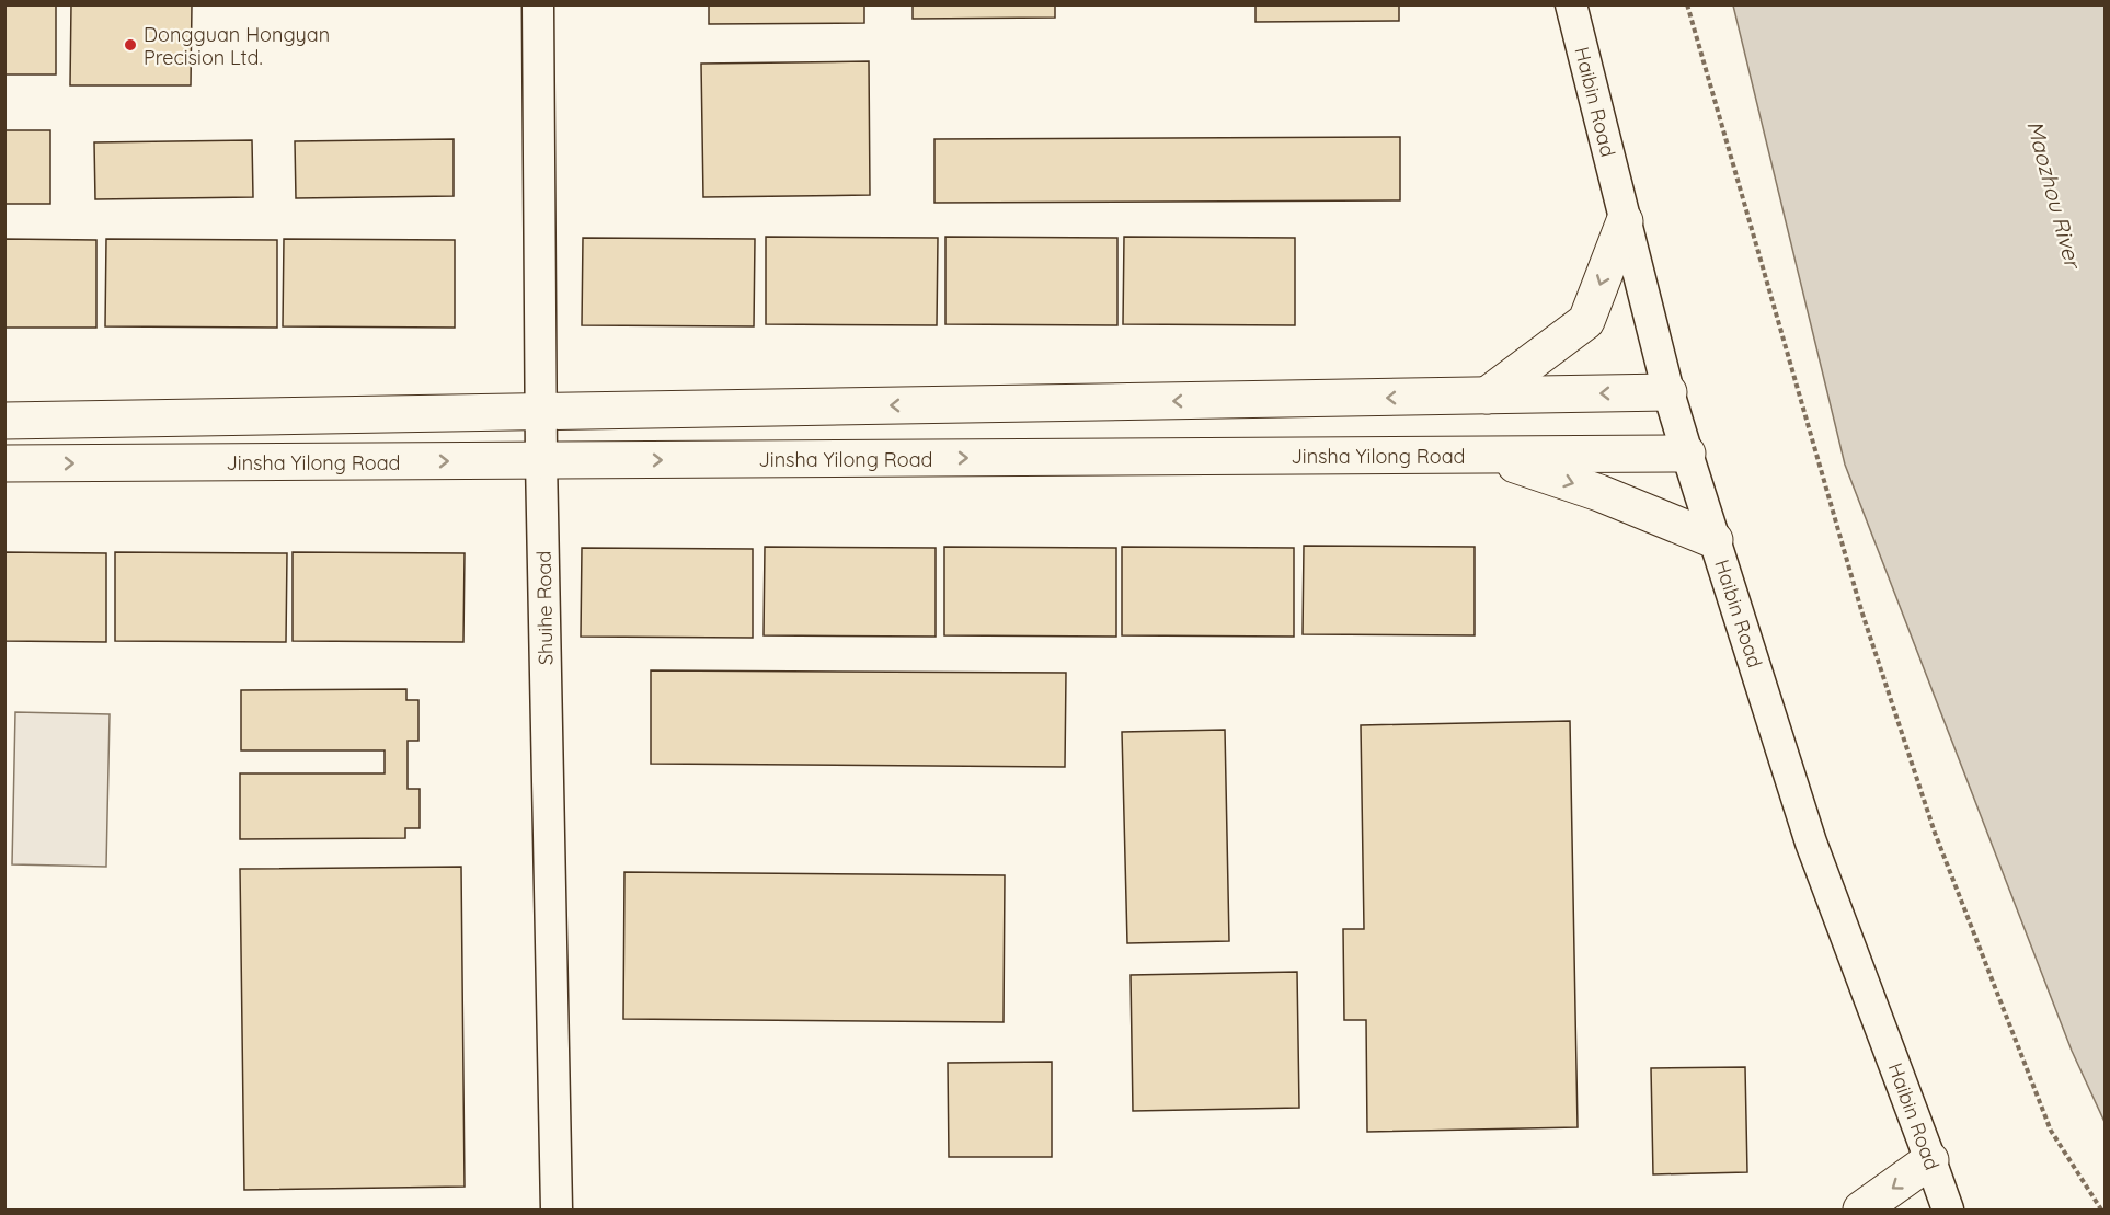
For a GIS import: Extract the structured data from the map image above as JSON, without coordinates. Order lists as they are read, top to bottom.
{
  "streets": {
    "street": ["Haibin Road", "Jinsha Yilong Road", "Shuihe Road"]
  },
  "crossings": [
    ["Haibin Road", "Jinsha Yilong Road"],
    ["Jinsha Yilong Road", "Shuihe Road"]
  ],
  "water": ["Maozhou River"],
  "places": ["Dongguan Hongyan Precision Ltd."]
}
